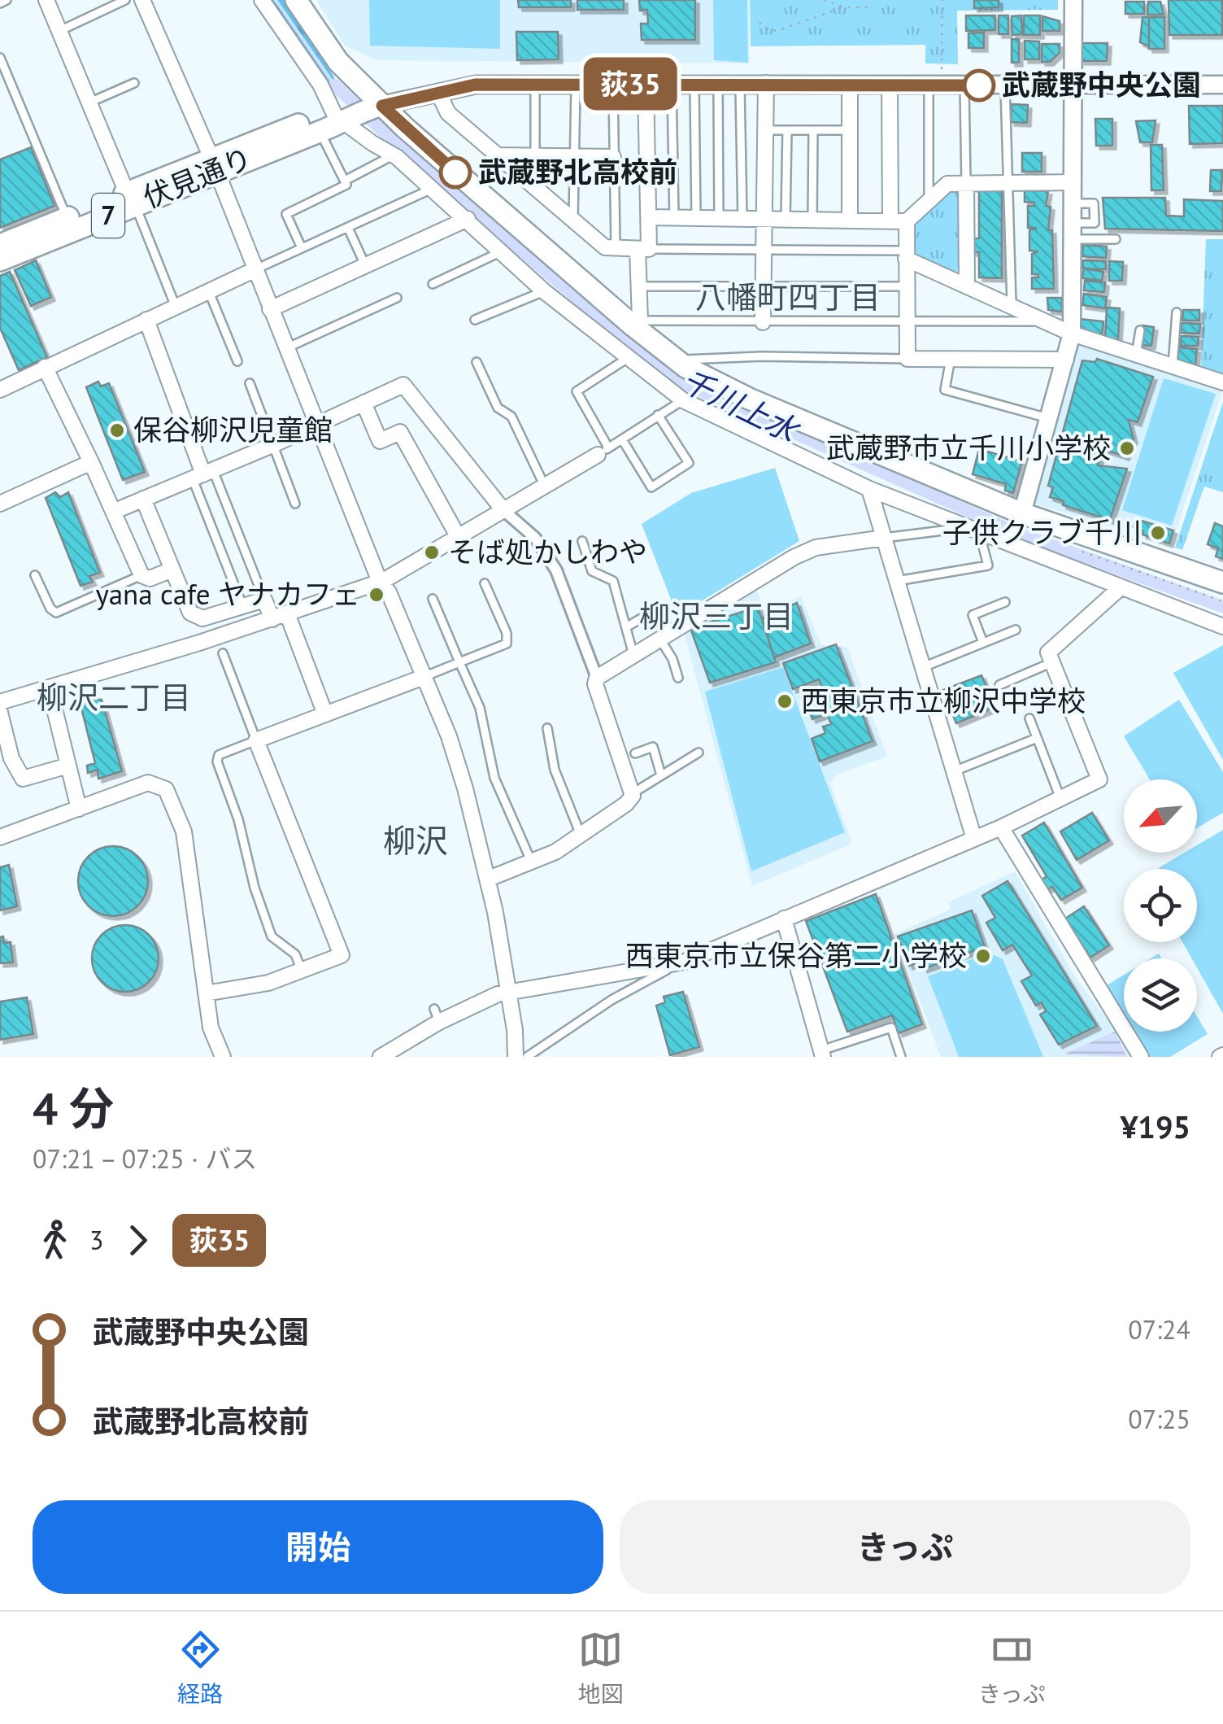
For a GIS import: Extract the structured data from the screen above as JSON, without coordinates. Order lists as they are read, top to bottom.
{
  "streets": {
    "main road": ["伏見通り", "7"]
  },
  "districts": [
    "八幡町四丁目",
    "柳沢三丁目",
    "柳沢二丁目",
    "柳沢"
  ],
  "water": ["千川上水"],
  "places": [
    "武蔵野中央公園",
    "武蔵野北高校前",
    "保谷柳沢児童館",
    "武蔵野市立千川小学校",
    "子供クラブ千川",
    "そば処かしわや",
    "yana cafe ヤナカフェ",
    "西東京市立柳沢中学校",
    "西東京市立保谷第二小学校"
  ],
  "lines": ["bus line 荻35"],
  "north": "bottom left",
  "page": {
    "on_map": "荻35",
    "heading": ["4 分", "07:21 – 07:25 · バス", "¥195"],
    "legs": ["3", "荻35"],
    "list": [
      {
        "name": "武蔵野中央公園",
        "value": "07:24"
      },
      {
        "name": "武蔵野北高校前",
        "value": "07:25"
      }
    ],
    "buttons": ["開始", "きっぷ"],
    "tabs": ["経路", "地図", "きっぷ"]
  }
}
